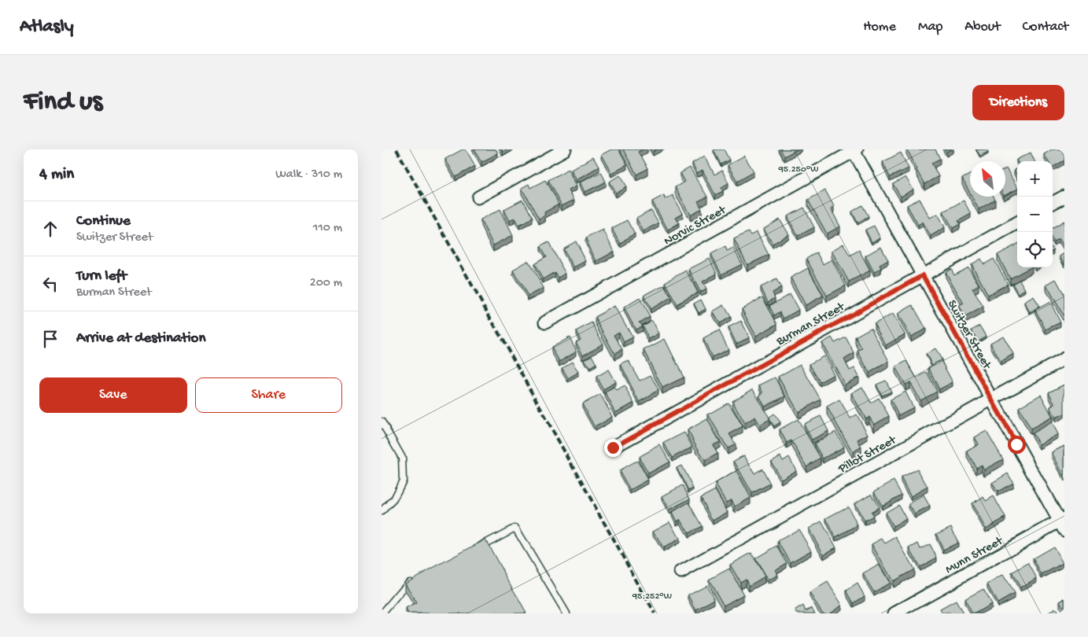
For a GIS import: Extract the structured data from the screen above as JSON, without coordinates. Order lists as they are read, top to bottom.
{
  "streets": {
    "street": [
      "Norvic Street",
      "Burman Street",
      "Switzer Street",
      "Pillot Street",
      "Munn Street"
    ]
  },
  "crossings": [
    ["Norvic Street", "Switzer Street"],
    ["Burman Street", "Switzer Street"],
    ["Switzer Street", "Pillot Street"],
    ["Switzer Street", "Munn Street"]
  ],
  "north": "top left",
  "page": {
    "header": "Atlasly",
    "nav": [
      "Home",
      "Map",
      "About",
      "Contact"
    ],
    "buttons": [
      "Directions",
      ["Save", "Share"]
    ],
    "title": "Find us",
    "heading": ["4 min", "Walk · 310 m"],
    "map_buttons": ["+", "−"],
    "list": [
      ["Continue", "Switzer Street", "110 m"],
      ["Turn left", "Burman Street", "200 m"],
      "Arrive at destination"
    ]
  },
  "coordinates": ["95.250°W", "95.252°W"]
}
